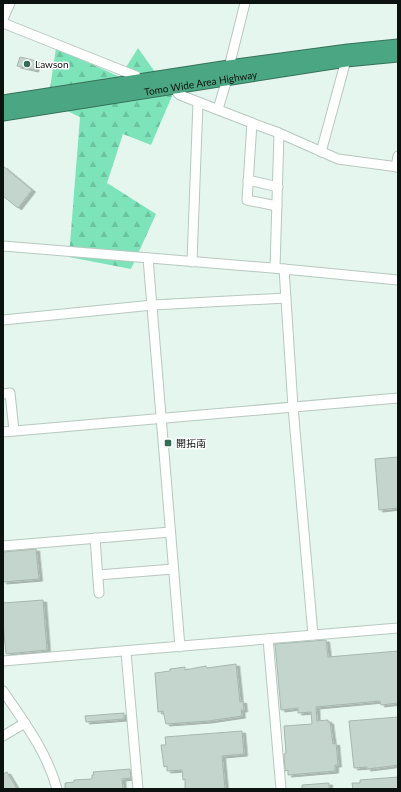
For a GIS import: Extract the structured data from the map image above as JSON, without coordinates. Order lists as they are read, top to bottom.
{
  "streets": {
    "highway": ["Tomo Wide Area Highway"]
  },
  "places": {
    "other": ["Lawson"],
    "transit": ["開拓南"]
  }
}
